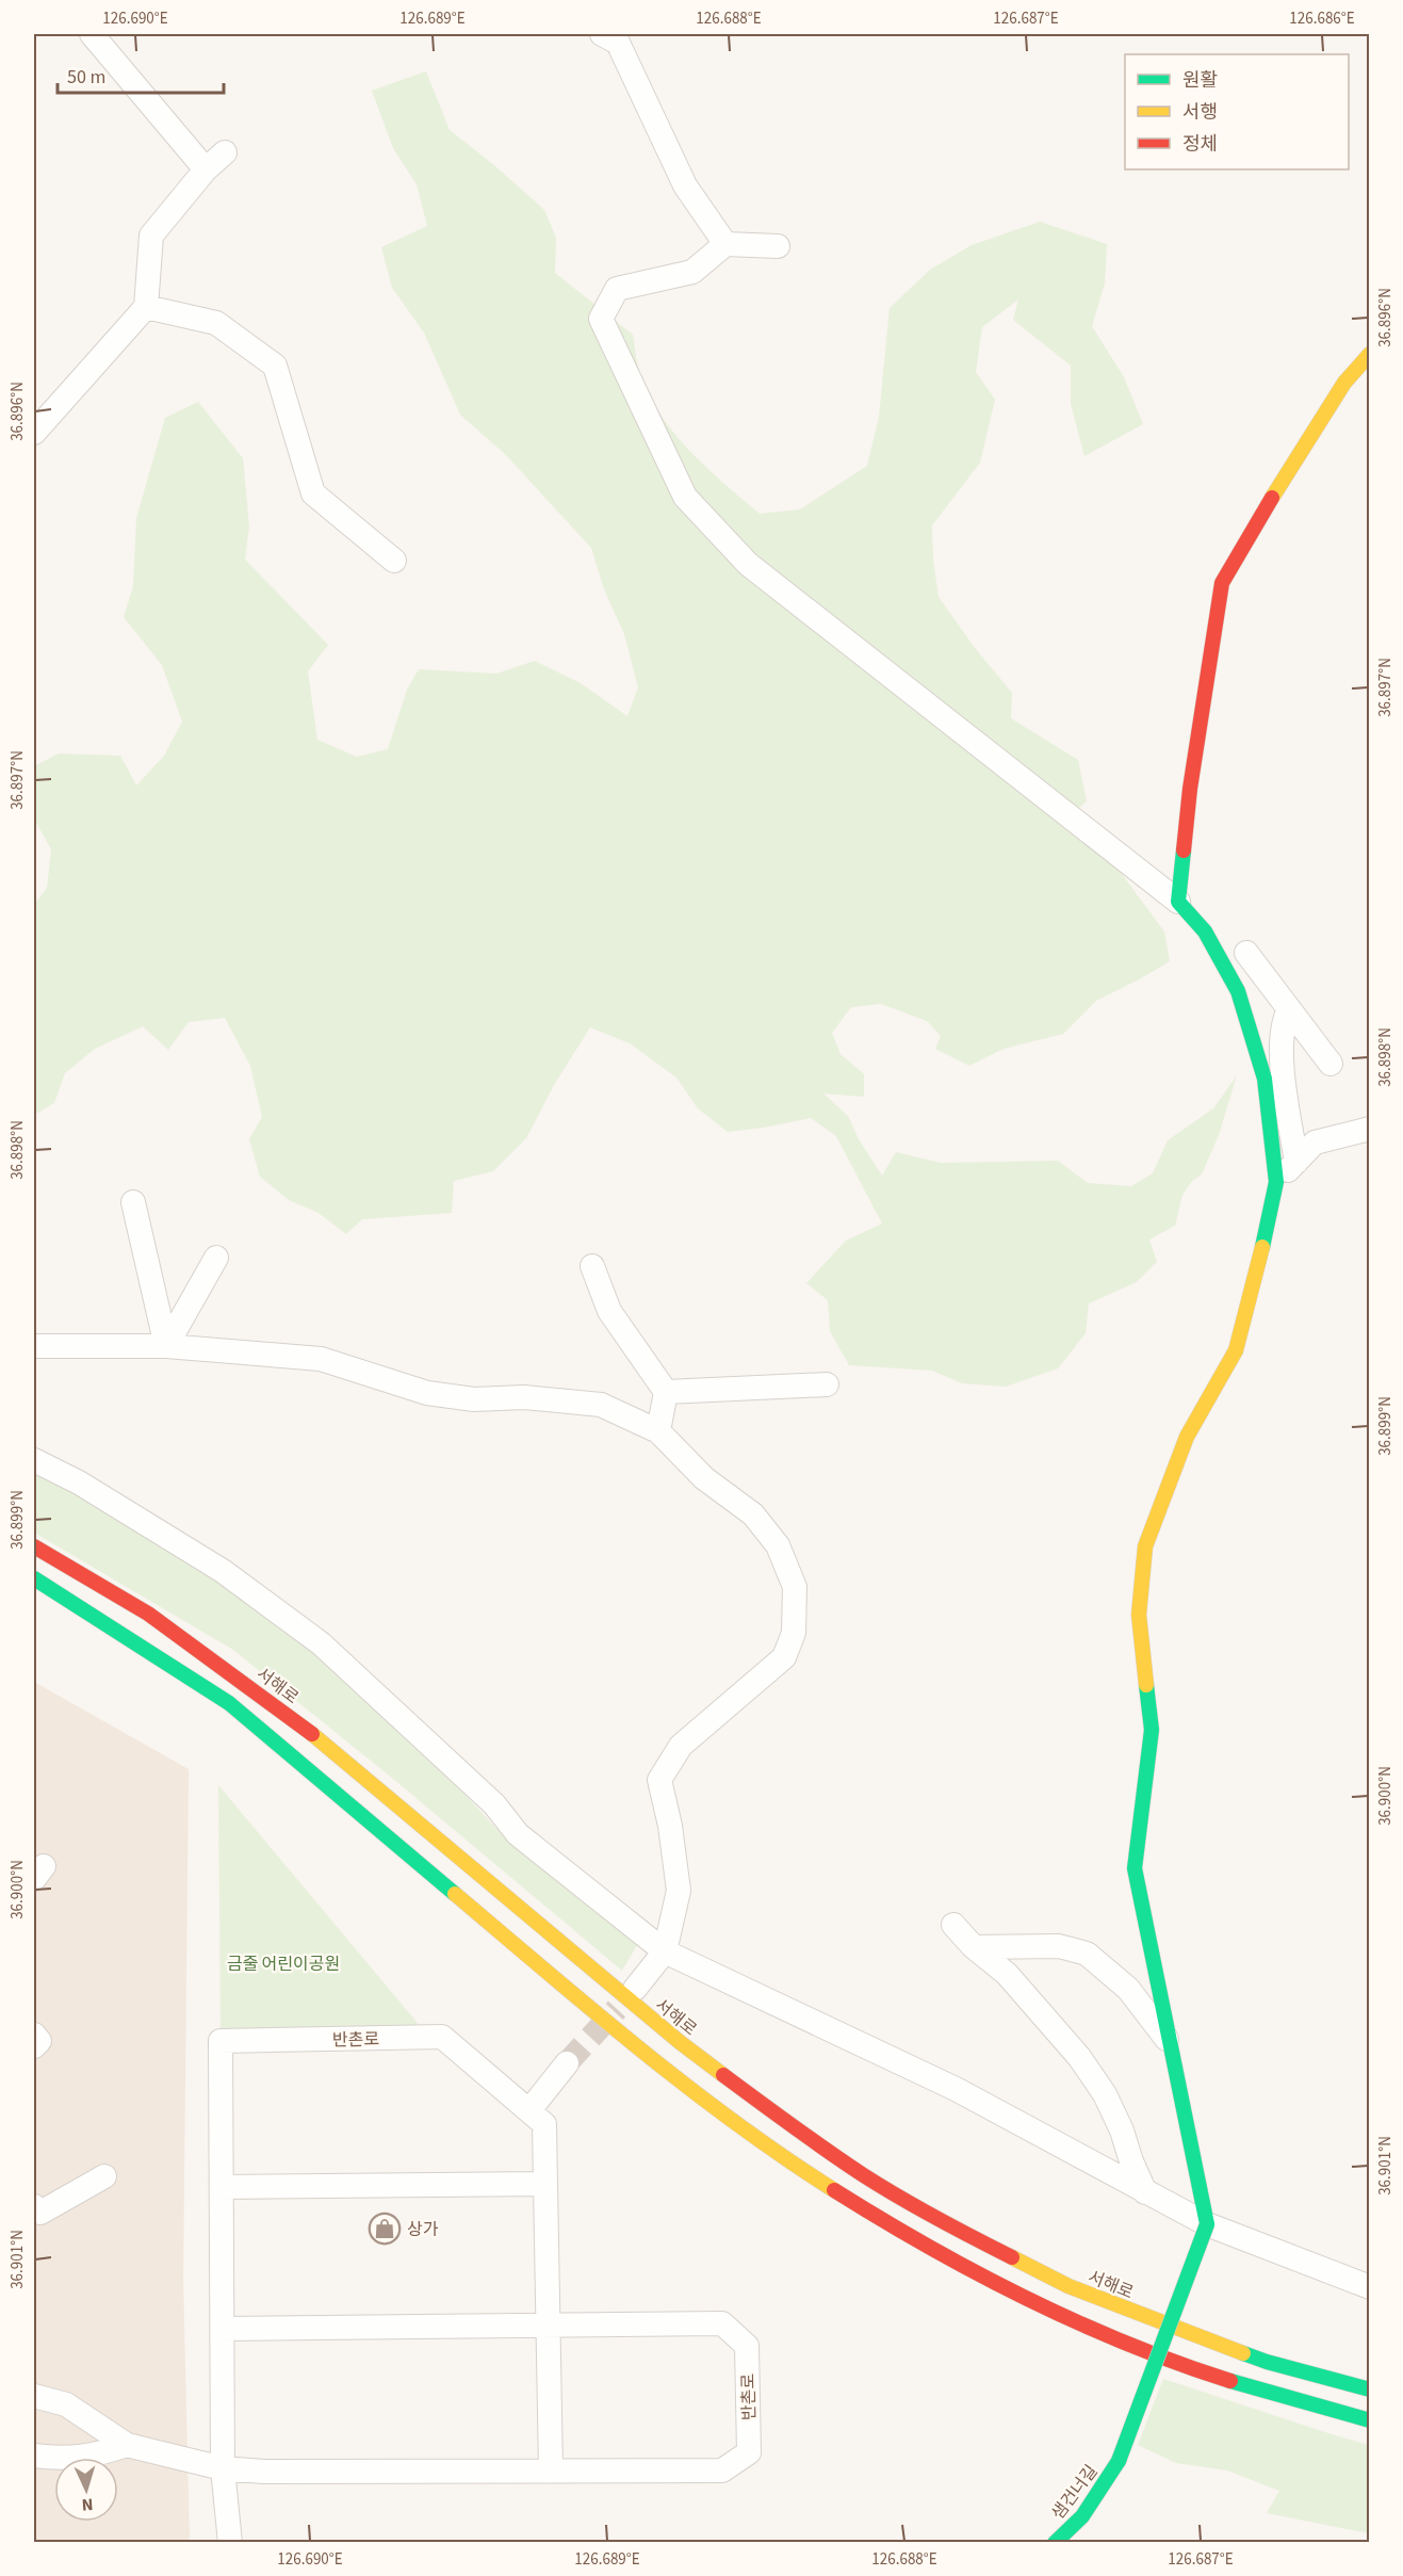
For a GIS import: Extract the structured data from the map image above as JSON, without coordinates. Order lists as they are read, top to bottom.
{
  "streets": {
    "main road": ["서해로", "샘건너길"],
    "street": ["반촌로"]
  },
  "parks": ["금줄 어린이공원"],
  "places": {
    "shop": ["상가"]
  },
  "legend": ["원활", "서행", "정체"],
  "scale_bar": "50 m",
  "north": "bottom",
  "coordinates": [
    "126.690°E",
    "126.689°E",
    "126.688°E",
    "126.687°E",
    "126.686°E",
    "36.896°N",
    "36.897°N",
    "36.898°N",
    "36.899°N",
    "36.900°N",
    "36.901°N"
  ]
}
